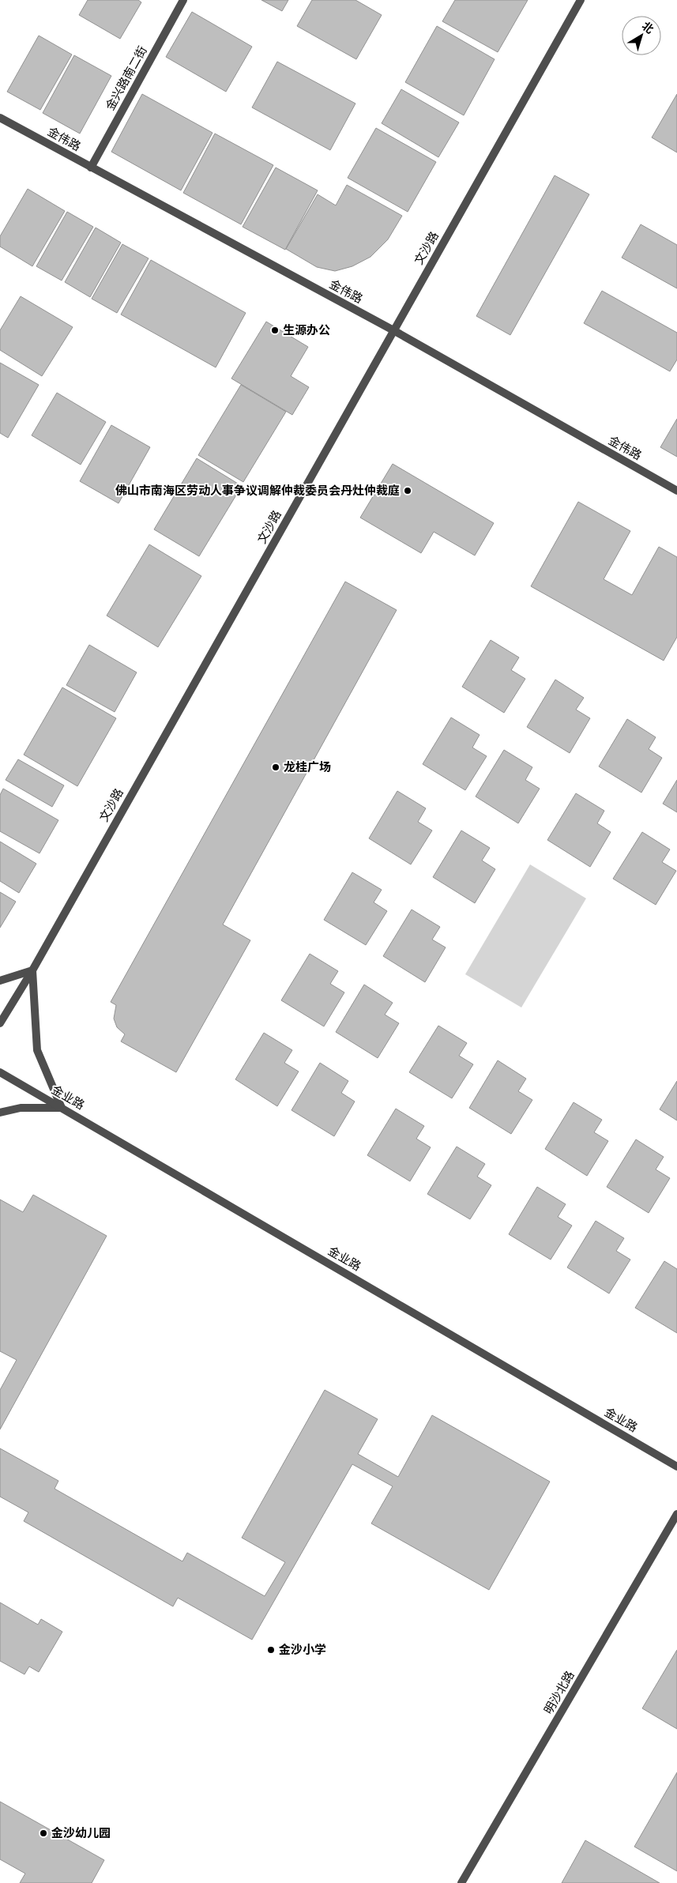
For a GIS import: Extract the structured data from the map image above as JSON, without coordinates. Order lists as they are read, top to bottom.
{
  "streets": {
    "street": [
      "金兴路南二街",
      "金伟路",
      "文沙路",
      "金业路",
      "明沙北路"
    ]
  },
  "crossings": [
    ["金兴路南二街", "金伟路"],
    ["金伟路", "文沙路"]
  ],
  "places": [
    "生源办公",
    "佛山市南海区劳动人事争议调解仲裁委员会丹灶仲裁庭",
    "龙桂广场",
    "金沙小学",
    "金沙幼儿园"
  ],
  "north": "top right"
}
